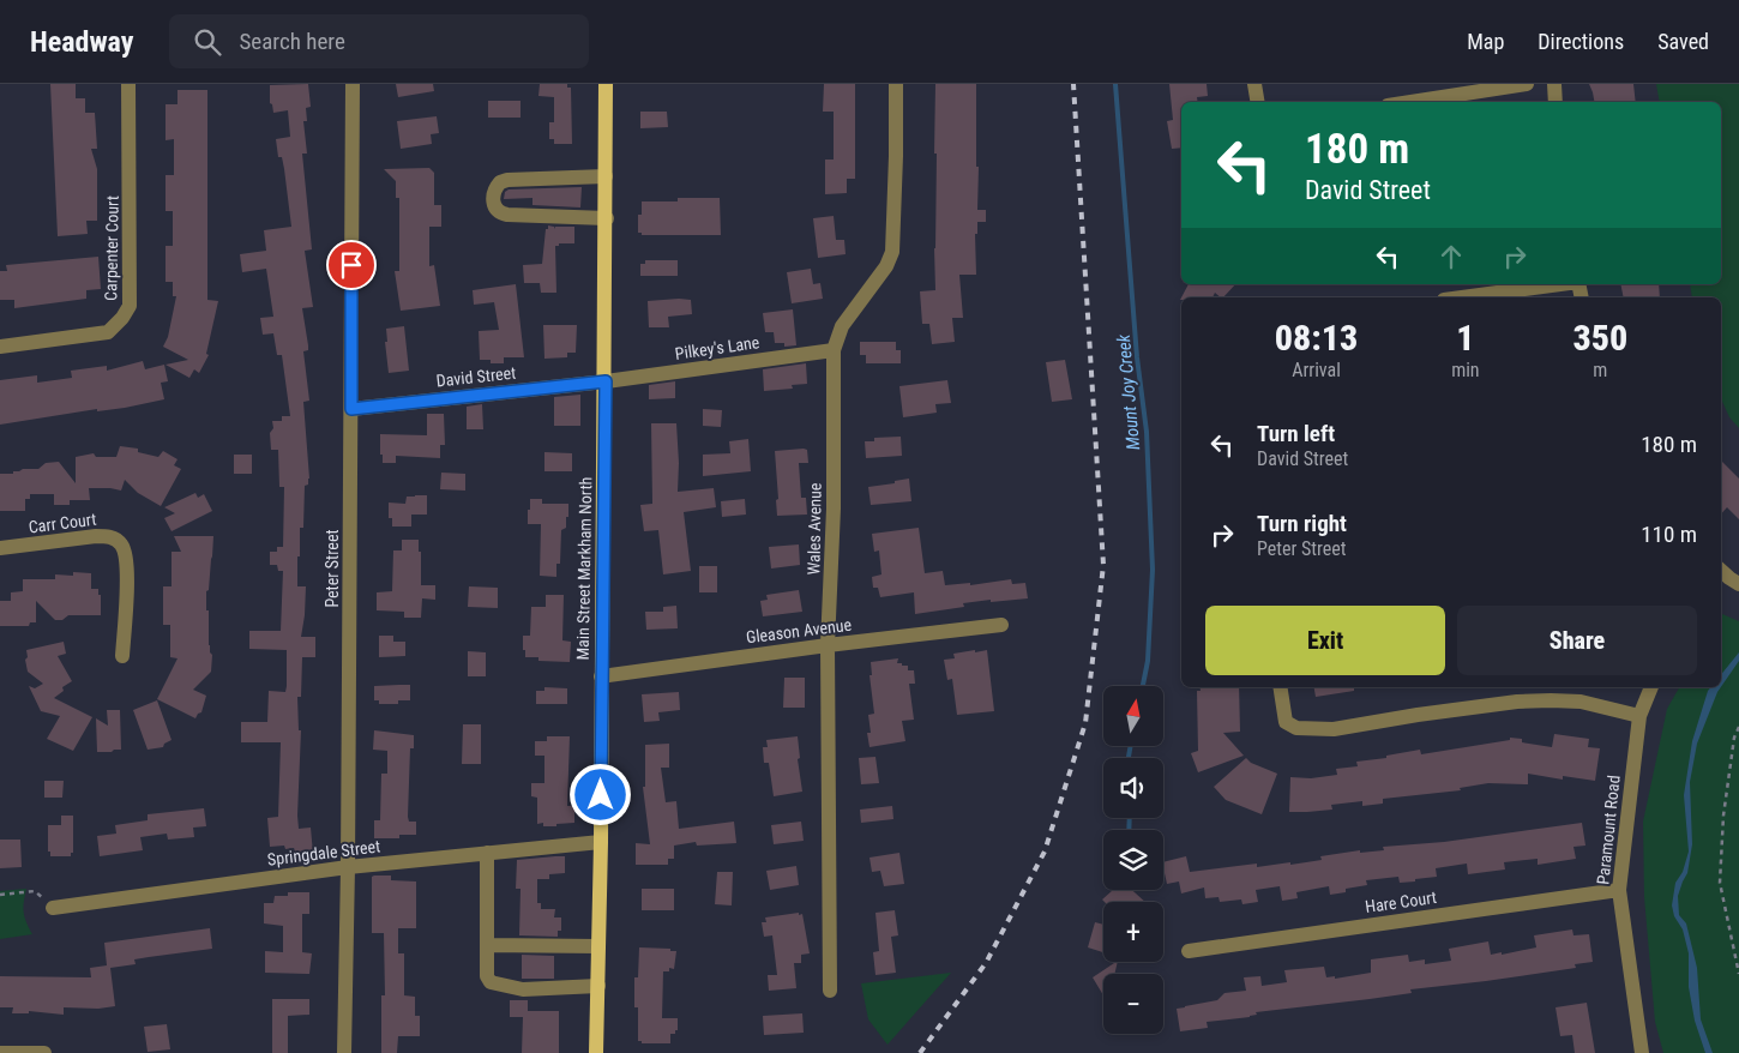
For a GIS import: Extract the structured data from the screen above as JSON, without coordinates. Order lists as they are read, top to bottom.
{
  "streets": {
    "main road": ["Main Street Markham North"],
    "street": [
      "Carpenter Court",
      "Pilkey's Lane",
      "David Street",
      "Carr Court",
      "Wales Avenue",
      "Peter Street",
      "Gleason Avenue",
      "Paramount Road",
      "Springdale Street",
      "Hare Court"
    ]
  },
  "crossings": [
    ["Pilkey's Lane", "David Street"],
    ["Pilkey's Lane", "Wales Avenue"],
    ["Pilkey's Lane", "Main Street Markham North"],
    ["David Street", "Peter Street"],
    ["David Street", "Main Street Markham North"],
    ["Wales Avenue", "Gleason Avenue"],
    ["Peter Street", "Springdale Street"],
    ["Main Street Markham North", "Gleason Avenue"],
    ["Main Street Markham North", "Springdale Street"],
    ["Paramount Road", "Hare Court"]
  ],
  "water": ["Mount Joy Creek"],
  "north": "top",
  "page": {
    "header": "Headway",
    "search": "Search here",
    "nav": ["Map", "Directions", "Saved"],
    "turn": ["180 m", "David Street"],
    "eta": [
      "08:13",
      "Arrival",
      "1",
      "min",
      "350",
      "m"
    ],
    "list": [
      {
        "name": "Turn left",
        "note": "David Street",
        "value": "180 m"
      },
      {
        "name": "Turn right",
        "note": "Peter Street",
        "value": "110 m"
      }
    ],
    "buttons": ["Exit", "Share"],
    "map_buttons": ["+", "−"]
  }
}
